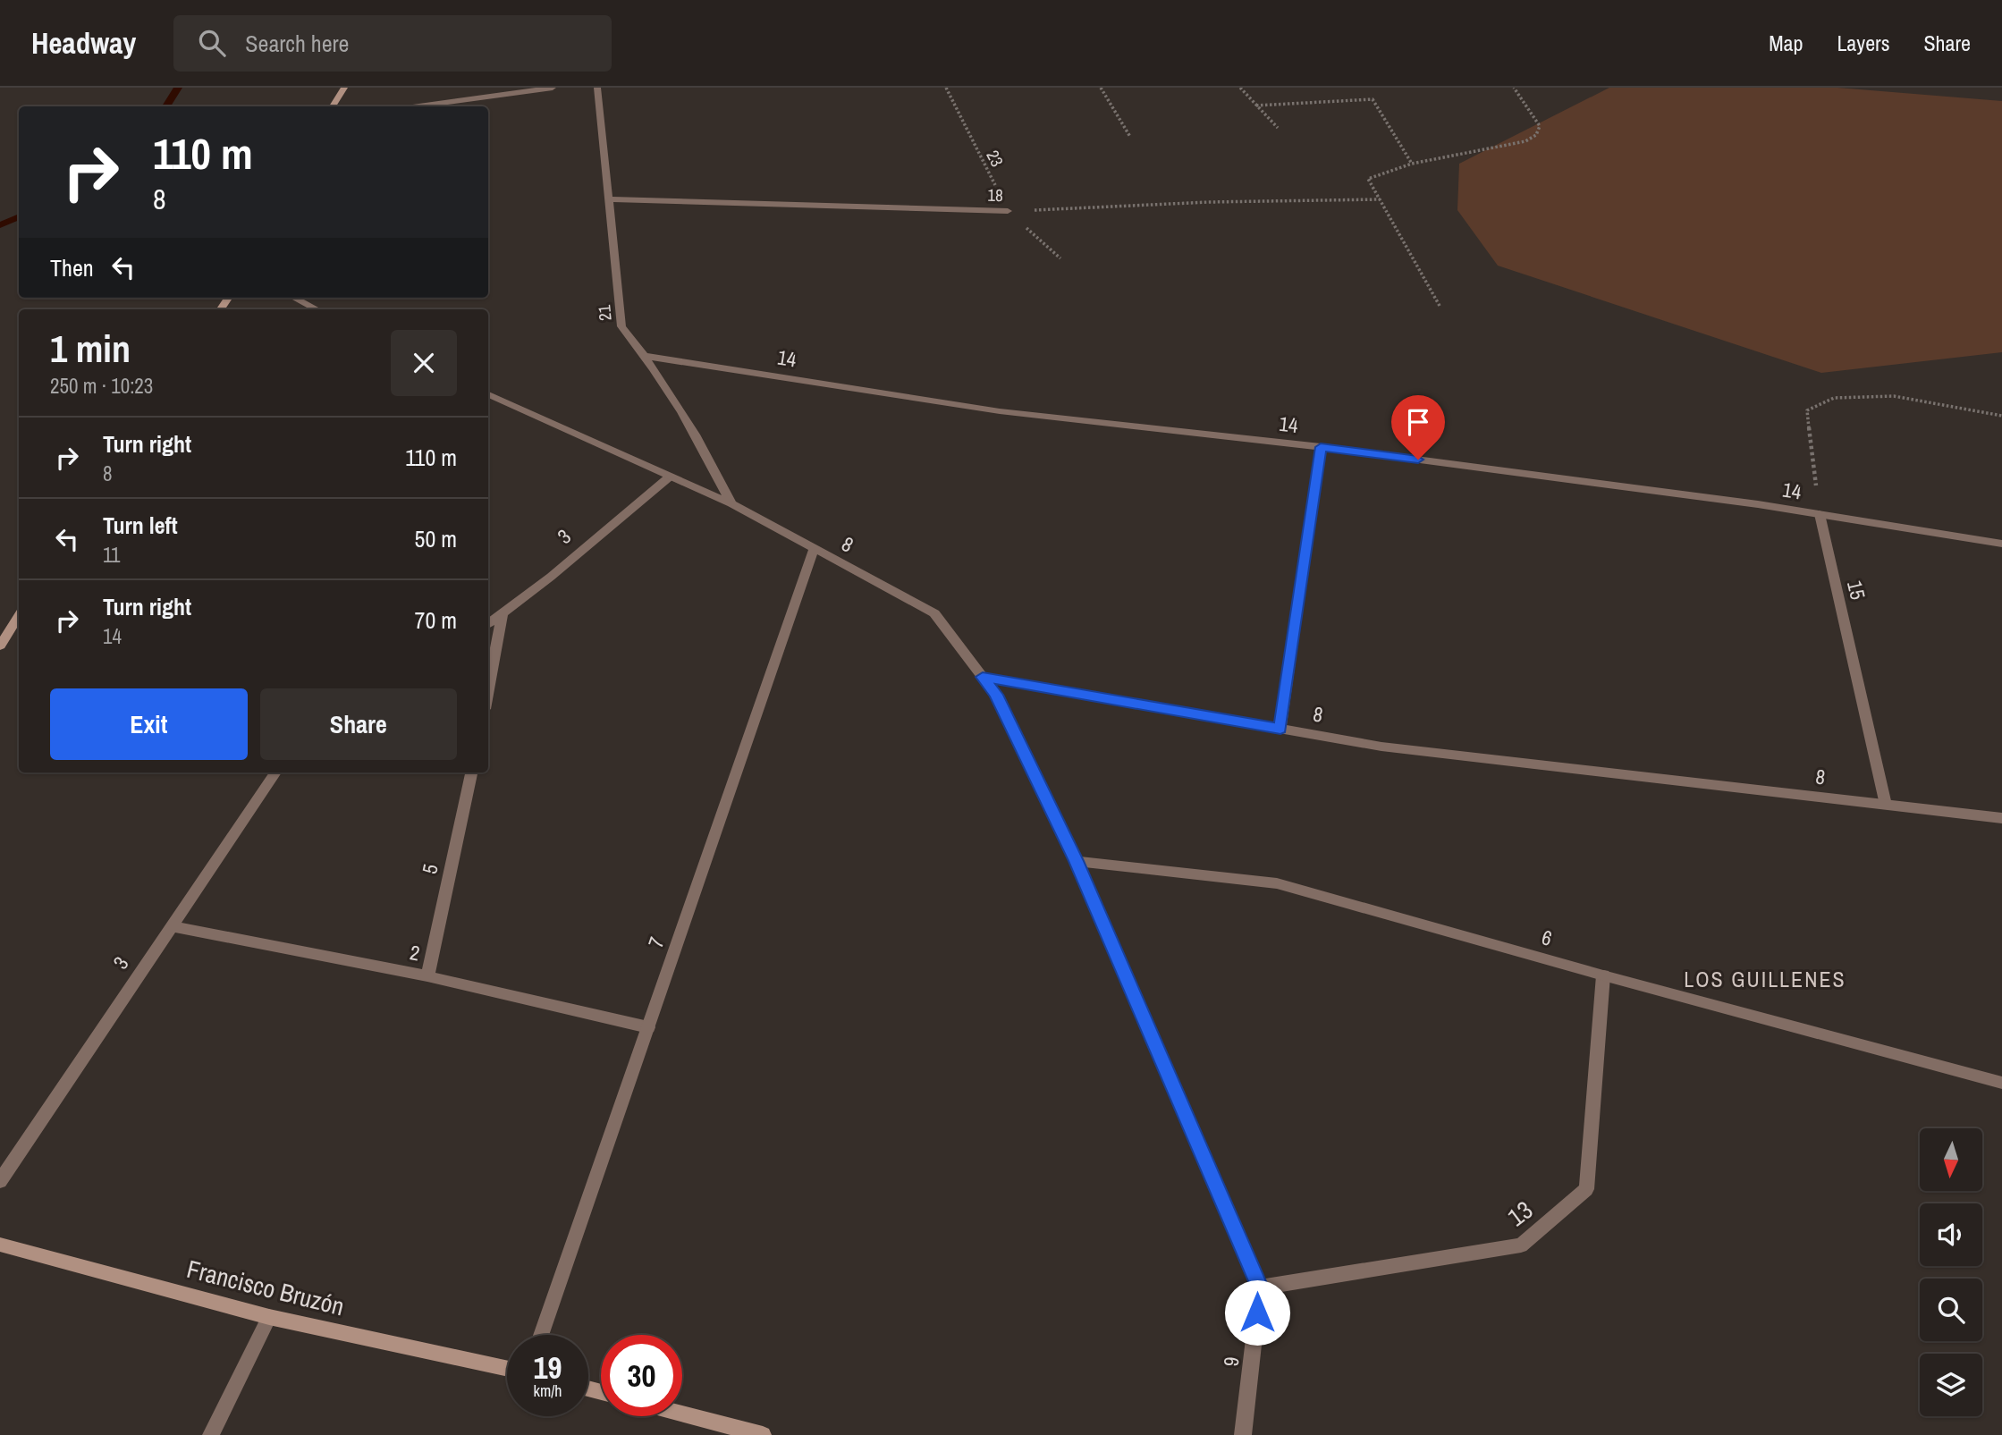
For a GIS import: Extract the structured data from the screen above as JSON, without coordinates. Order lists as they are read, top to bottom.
{
  "streets": {
    "street": [
      "18",
      "21",
      "14",
      "3",
      "8",
      "15",
      "5",
      "6",
      "7",
      "2",
      "13",
      "Francisco Bruzón",
      "9"
    ],
    "path": ["23"]
  },
  "crossings": [
    ["23", "18"],
    ["18", "21"],
    ["21", "14"],
    ["21", "8"],
    ["14", "15"],
    ["3", "8"],
    ["3", "2"],
    ["8", "15"],
    ["8", "7"],
    ["8", "9"],
    ["5", "2"],
    ["6", "13"],
    ["6", "9"],
    ["7", "2"],
    ["13", "9"]
  ],
  "districts": ["LOS GUILLENES"],
  "north": "bottom",
  "page": {
    "header": "Headway",
    "search": "Search here",
    "nav": ["Map", "Layers", "Share"],
    "turn": ["110 m", "8"],
    "then": "Then",
    "heading": ["1 min", "250 m · 10:23"],
    "list": [
      {
        "name": "Turn right",
        "note": "8",
        "value": "110 m"
      },
      {
        "name": "Turn left",
        "note": "11",
        "value": "50 m"
      },
      {
        "name": "Turn right",
        "note": "14",
        "value": "70 m"
      }
    ],
    "buttons": ["Exit", "Share"],
    "speed": "19 km/h",
    "limit": "30"
  }
}
